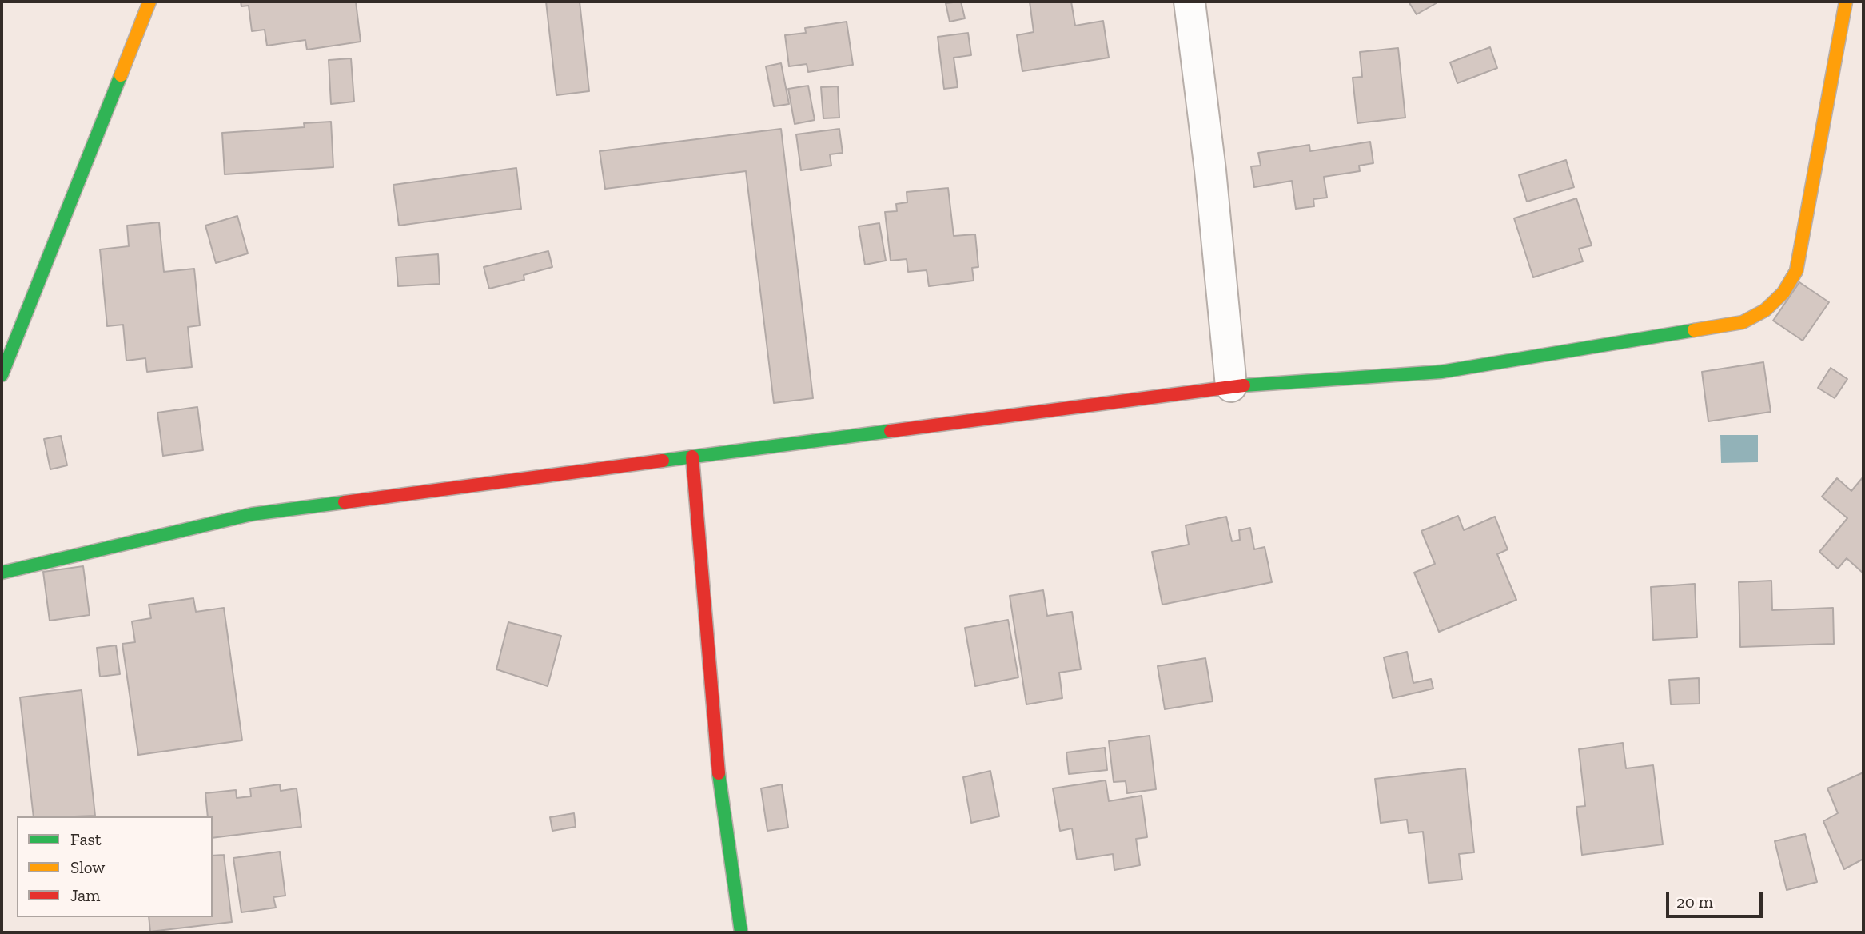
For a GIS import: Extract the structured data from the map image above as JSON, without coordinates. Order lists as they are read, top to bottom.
{
  "legend": ["Fast", "Slow", "Jam"],
  "scale_bar": "20 m"
}
